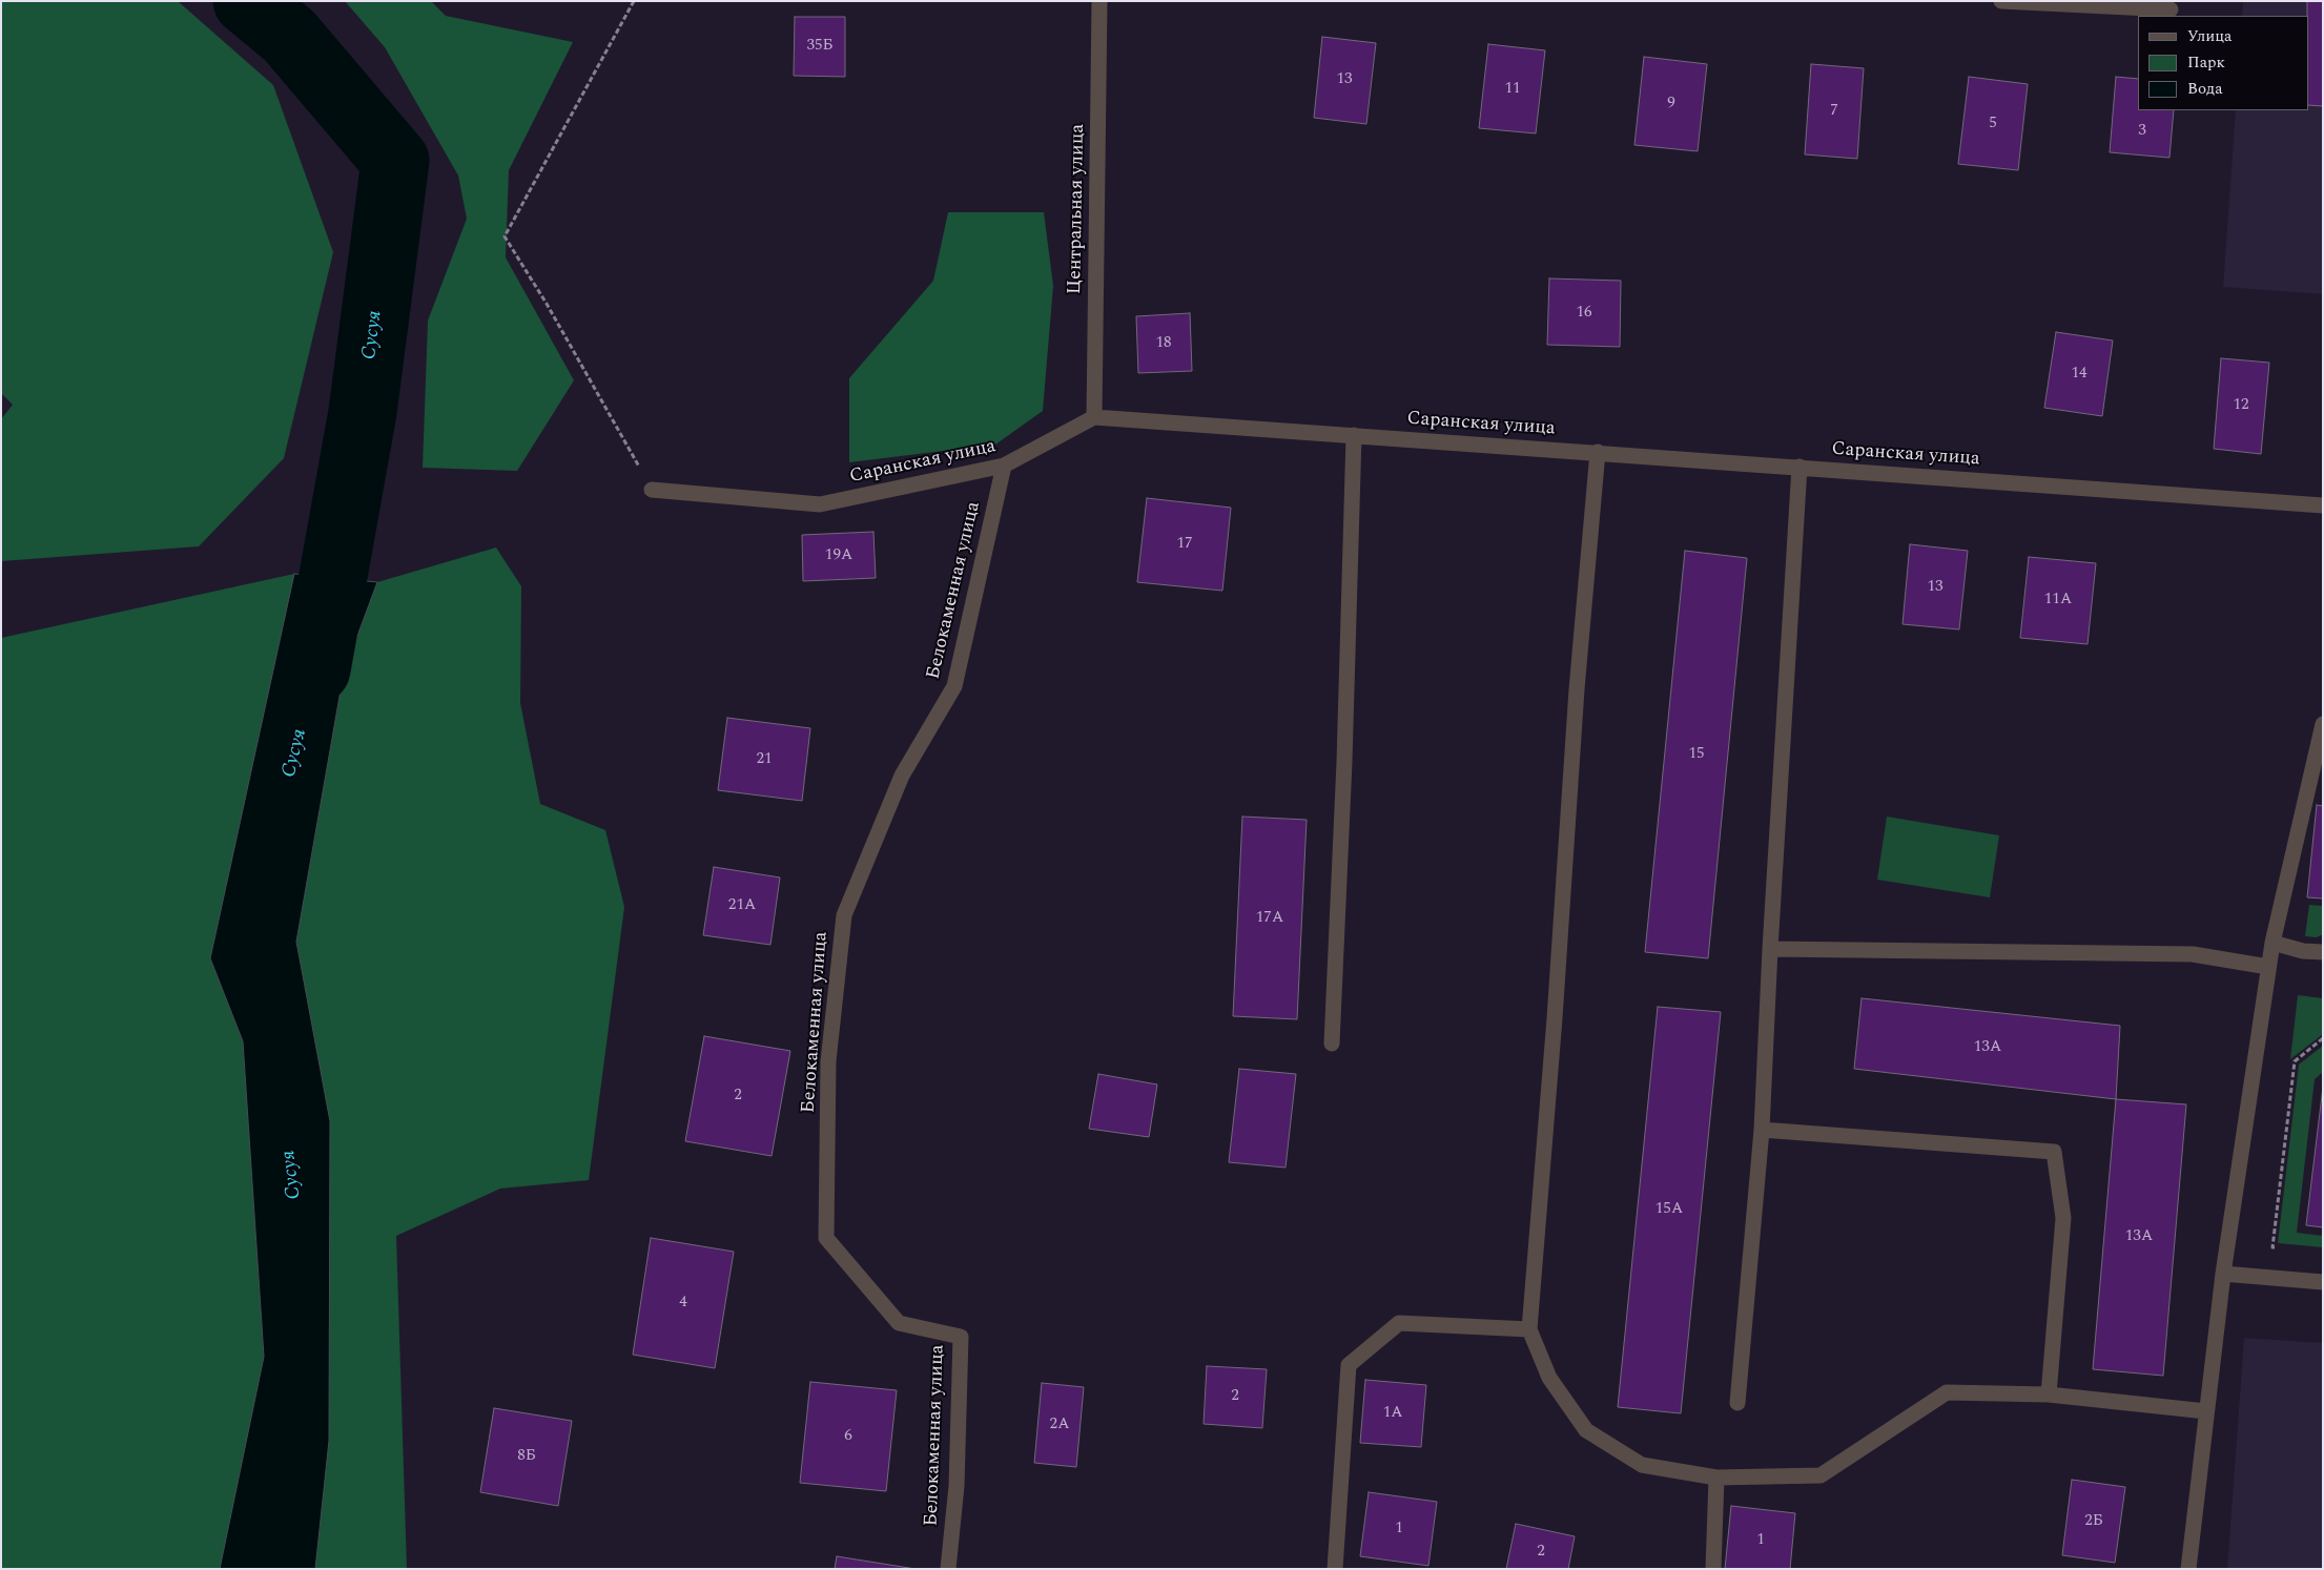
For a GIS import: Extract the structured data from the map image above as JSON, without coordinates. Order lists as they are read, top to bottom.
{
  "streets": {
    "street": ["Центральная улица", "Саранская улица", "Белокаменная улица"]
  },
  "crossings": [
    ["Центральная улица", "Саранская улица"],
    ["Саранская улица", "Белокаменная улица"]
  ],
  "water": ["Сусуя"],
  "house_numbers": [
    "35Б",
    "13",
    "11",
    "9",
    "7",
    "5",
    "3",
    "16",
    "18",
    "14",
    "12",
    "17",
    "19А",
    "13",
    "11А",
    "15",
    "21",
    "21А",
    "17А",
    "13А",
    "2",
    "15А",
    "13А",
    "4",
    "2",
    "1А",
    "2А",
    "6",
    "8Б",
    "2Б",
    "1",
    "1",
    "2"
  ],
  "legend": ["Улица", "Парк", "Вода"]
}
